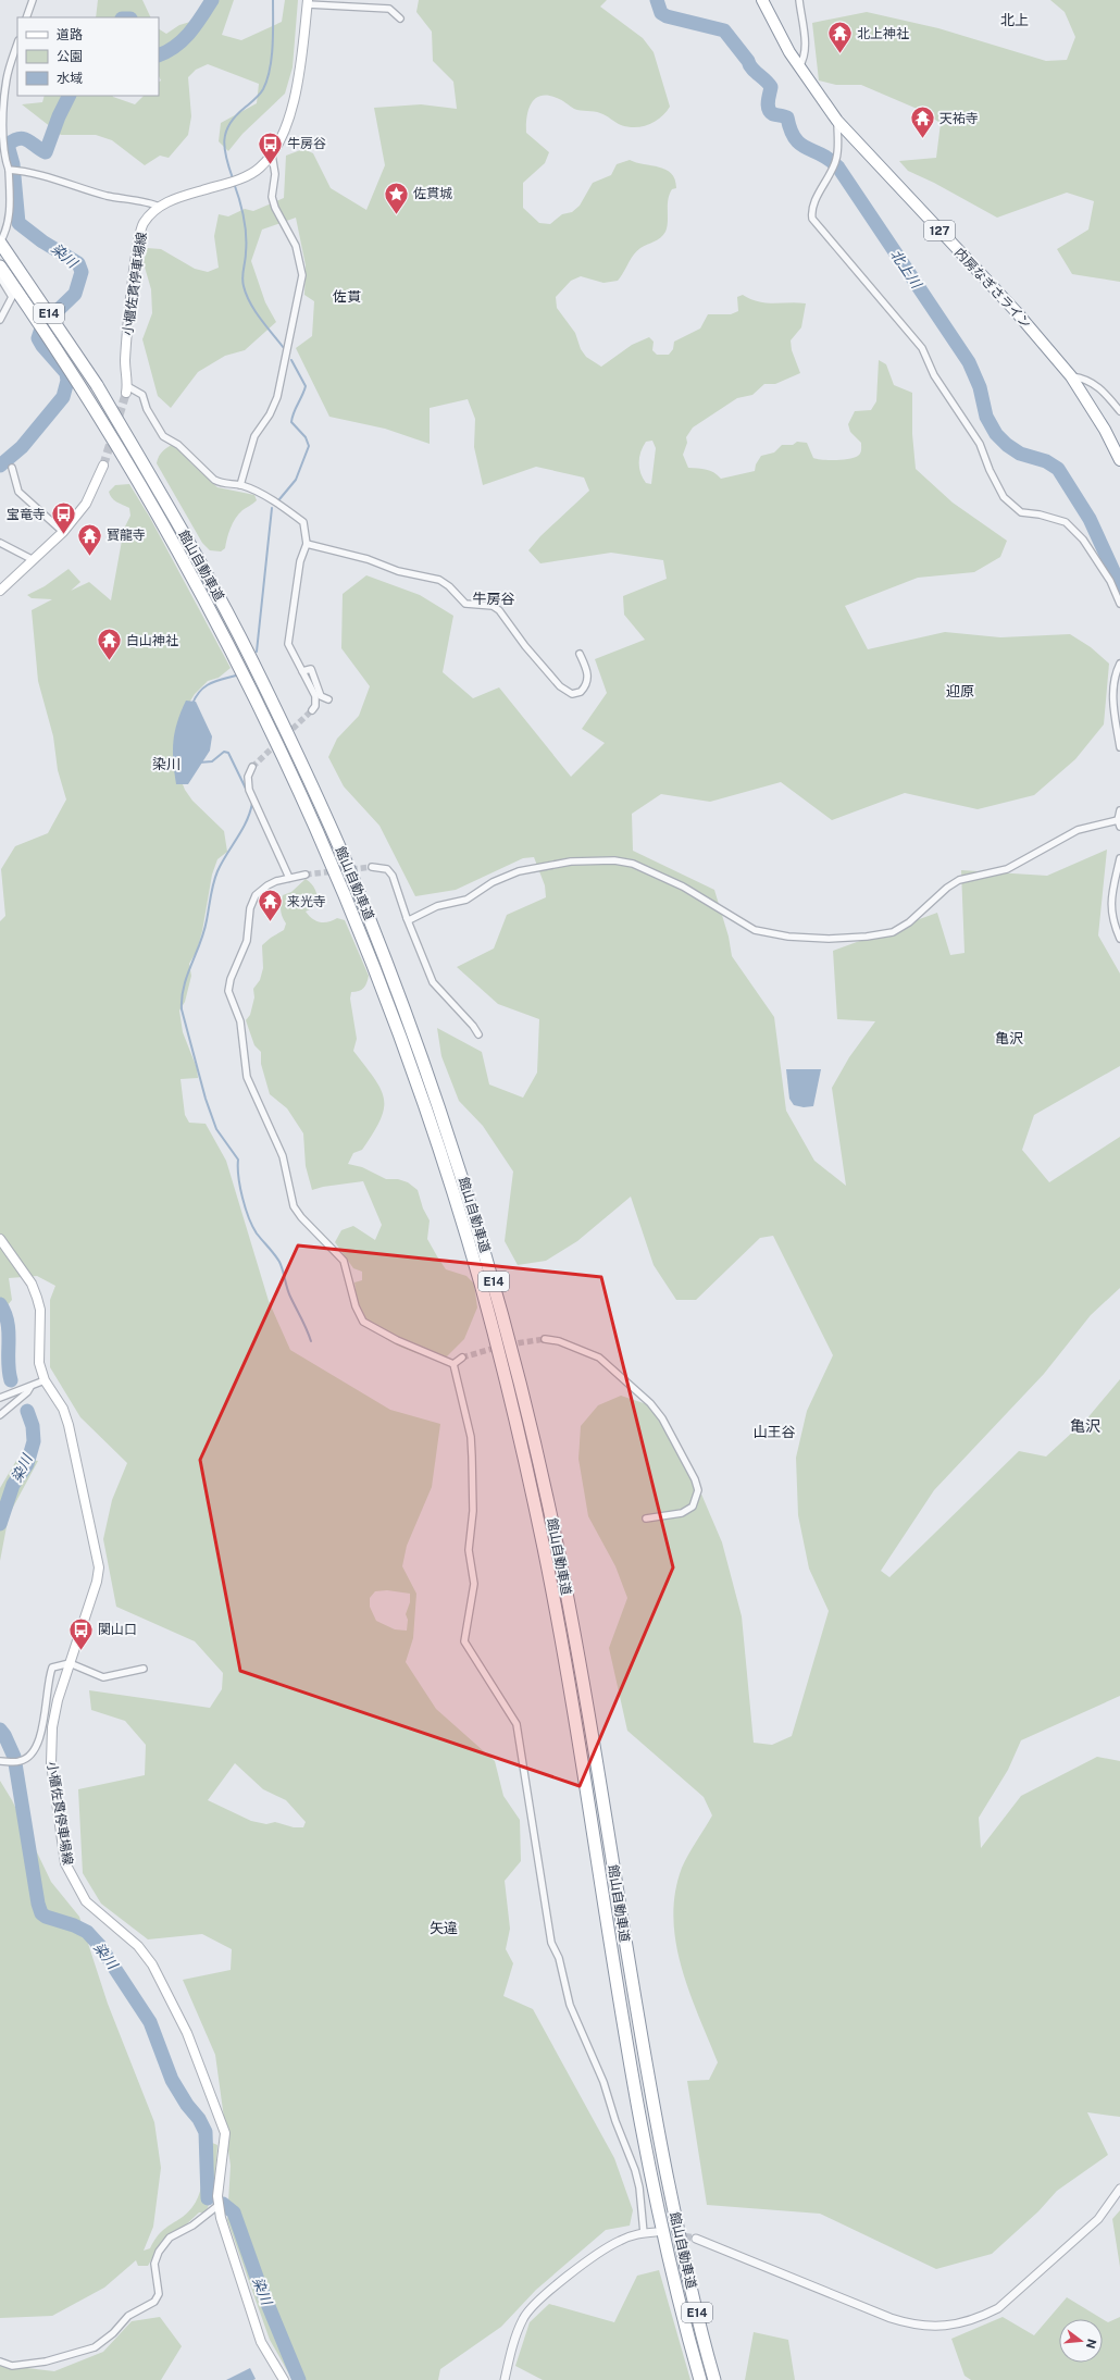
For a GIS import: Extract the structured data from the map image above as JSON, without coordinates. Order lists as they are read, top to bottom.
{
  "streets": {
    "highway": [
      "127",
      "内房なぎさライン",
      "E14",
      "館山自動車道"
    ],
    "main road": ["小櫃佐貫停車場線"]
  },
  "districts": [
    "北上",
    "佐貫",
    "牛房谷",
    "迎原",
    "染川",
    "亀沢",
    "亀沢",
    "山王谷",
    "矢違"
  ],
  "water": ["染川", "北上川"],
  "places": {
    "temple": [
      "北上神社",
      "天祐寺",
      "寳龍寺",
      "白山神社",
      "来光寺"
    ],
    "bus stop": ["牛房谷", "宝竜寺", "関山口"],
    "place": ["佐貫城"]
  },
  "legend": ["道路", "公園", "水域"],
  "north": "right"
}
